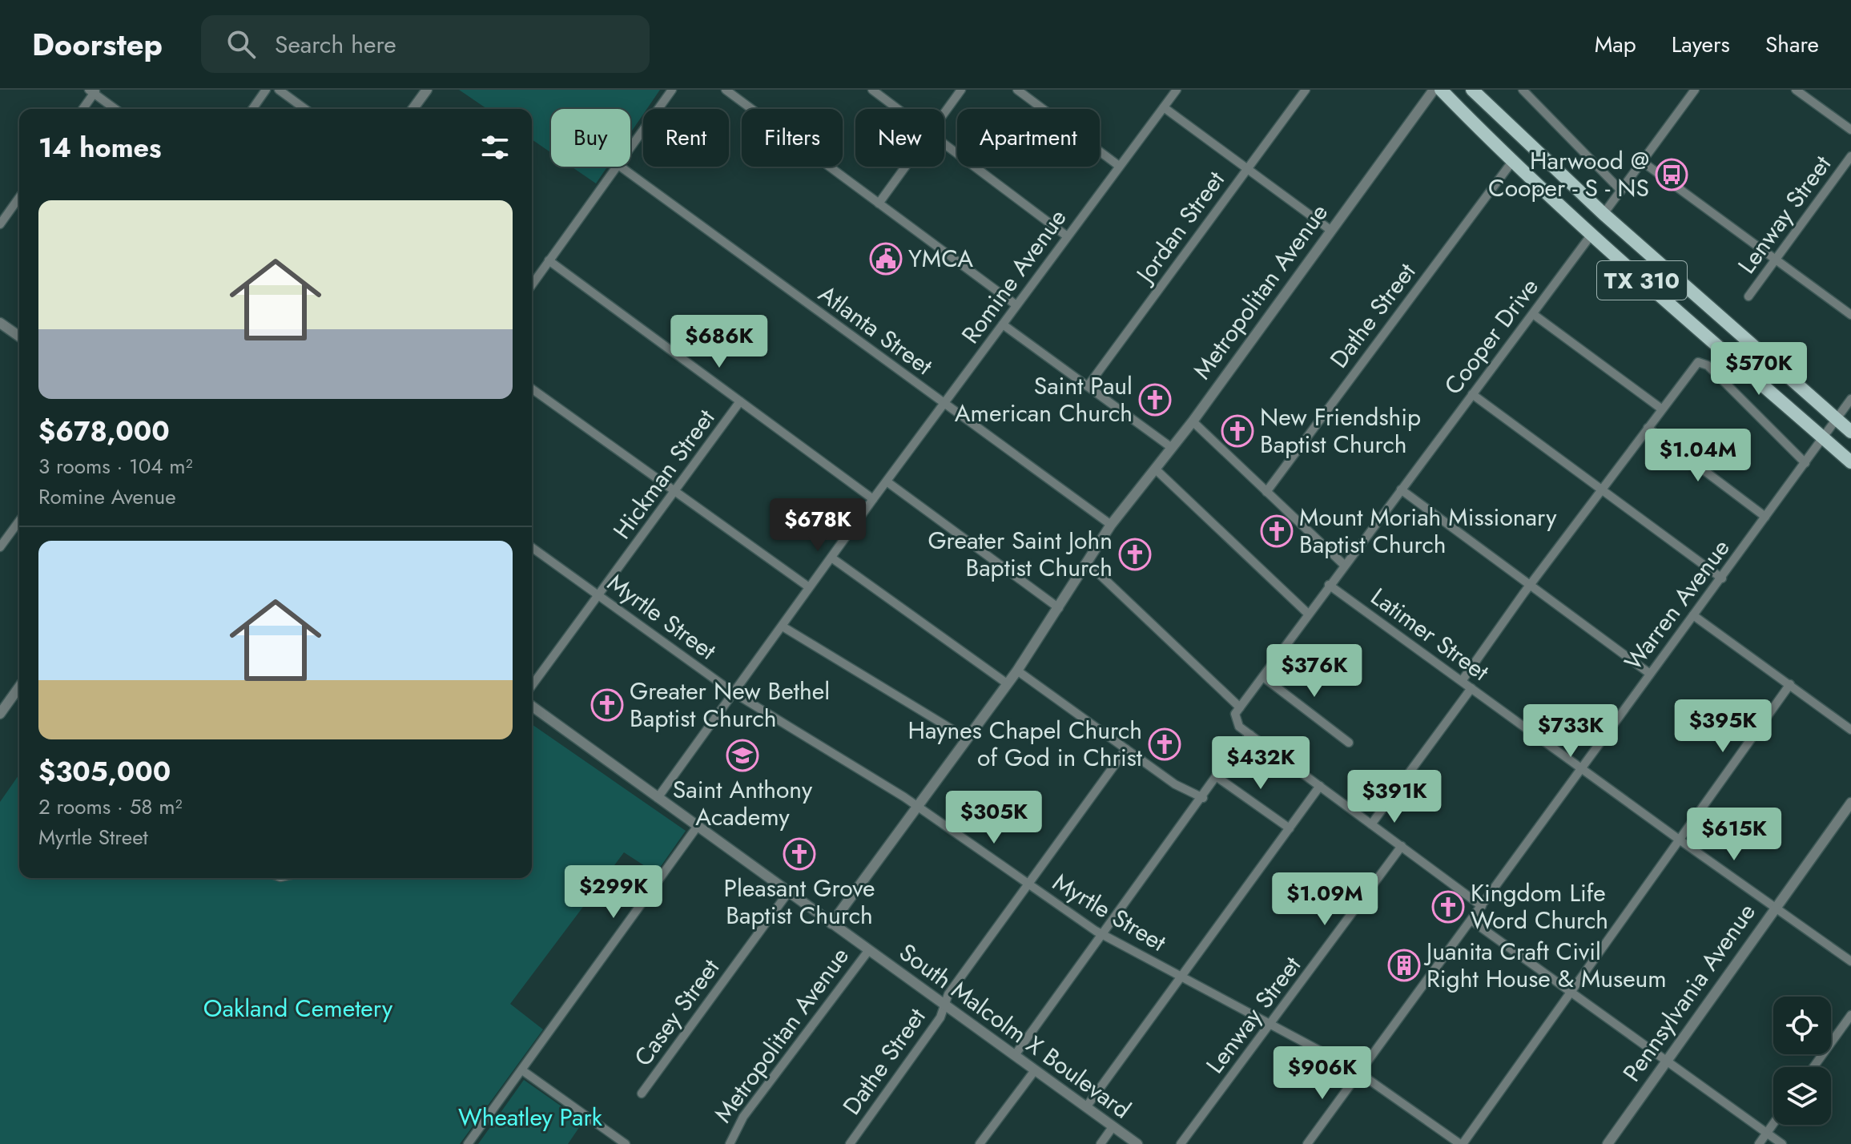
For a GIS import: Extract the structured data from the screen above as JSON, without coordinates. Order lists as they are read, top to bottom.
{
  "streets": {
    "main road": ["TX 310"],
    "street": [
      "Lenway Street",
      "Jordan Street",
      "Romine Avenue",
      "Metropolitan Avenue",
      "Dathe Street",
      "Atlanta Street",
      "Cooper Drive",
      "Hickman Street",
      "Warren Avenue",
      "Myrtle Street",
      "Latimer Street",
      "Pennsylvania Avenue",
      "Casey Street",
      "South Malcolm X Boulevard"
    ]
  },
  "crossings": [
    ["Lenway Street", "Myrtle Street"],
    ["Romine Avenue", "Atlanta Street"],
    ["Romine Avenue", "Myrtle Street"],
    ["Romine Avenue", "South Malcolm X Boulevard"],
    ["TX 310", "Dathe Street"],
    ["TX 310", "Cooper Drive"],
    ["TX 310", "Warren Avenue"],
    ["Metropolitan Avenue", "Atlanta Street"],
    ["Metropolitan Avenue", "Myrtle Street"],
    ["Metropolitan Avenue", "South Malcolm X Boulevard"],
    ["Dathe Street", "Myrtle Street"],
    ["Dathe Street", "South Malcolm X Boulevard"],
    ["Cooper Drive", "Latimer Street"],
    ["Hickman Street", "Myrtle Street"],
    ["Warren Avenue", "Myrtle Street"],
    ["Warren Avenue", "Latimer Street"],
    ["Latimer Street", "Pennsylvania Avenue"],
    ["Casey Street", "South Malcolm X Boulevard"]
  ],
  "parks": ["Oakland Cemetery", "Wheatley Park"],
  "places": {
    "bus stop": ["Harwood @ Cooper - S - NS"],
    "public building": ["YMCA"],
    "church": [
      "Saint Paul American Church",
      "New Friendship Baptist Church",
      "Mount Moriah Missionary Baptist Church",
      "Greater Saint John Baptist Church",
      "Greater New Bethel Baptist Church",
      "Haynes Chapel Church of God in Christ",
      "Pleasant Grove Baptist Church",
      "Kingdom Life Word Church"
    ],
    "school or university": ["Saint Anthony Academy"],
    "building": ["Juanita Craft Civil Right House & Museum"]
  },
  "page": {
    "header": "Doorstep",
    "search": "Search here",
    "nav": ["Map", "Layers", "Share"],
    "chip": [
      "Buy",
      "Rent",
      "Filters",
      "New",
      "Apartment"
    ],
    "heading": "14 homes",
    "list": [
      {
        "name": "$678,000",
        "note": "3 rooms · 104 m² · Romine Avenue"
      },
      {
        "name": "$305,000",
        "note": "2 rooms · 58 m² · Myrtle Street"
      }
    ],
    "price": [
      "$686K",
      "$570K",
      "$1.04M",
      "$678K",
      "$376K",
      "$395K",
      "$733K",
      "$432K",
      "$391K",
      "$305K",
      "$615K",
      "$299K",
      "$1.09M",
      "$906K"
    ]
  }
}
